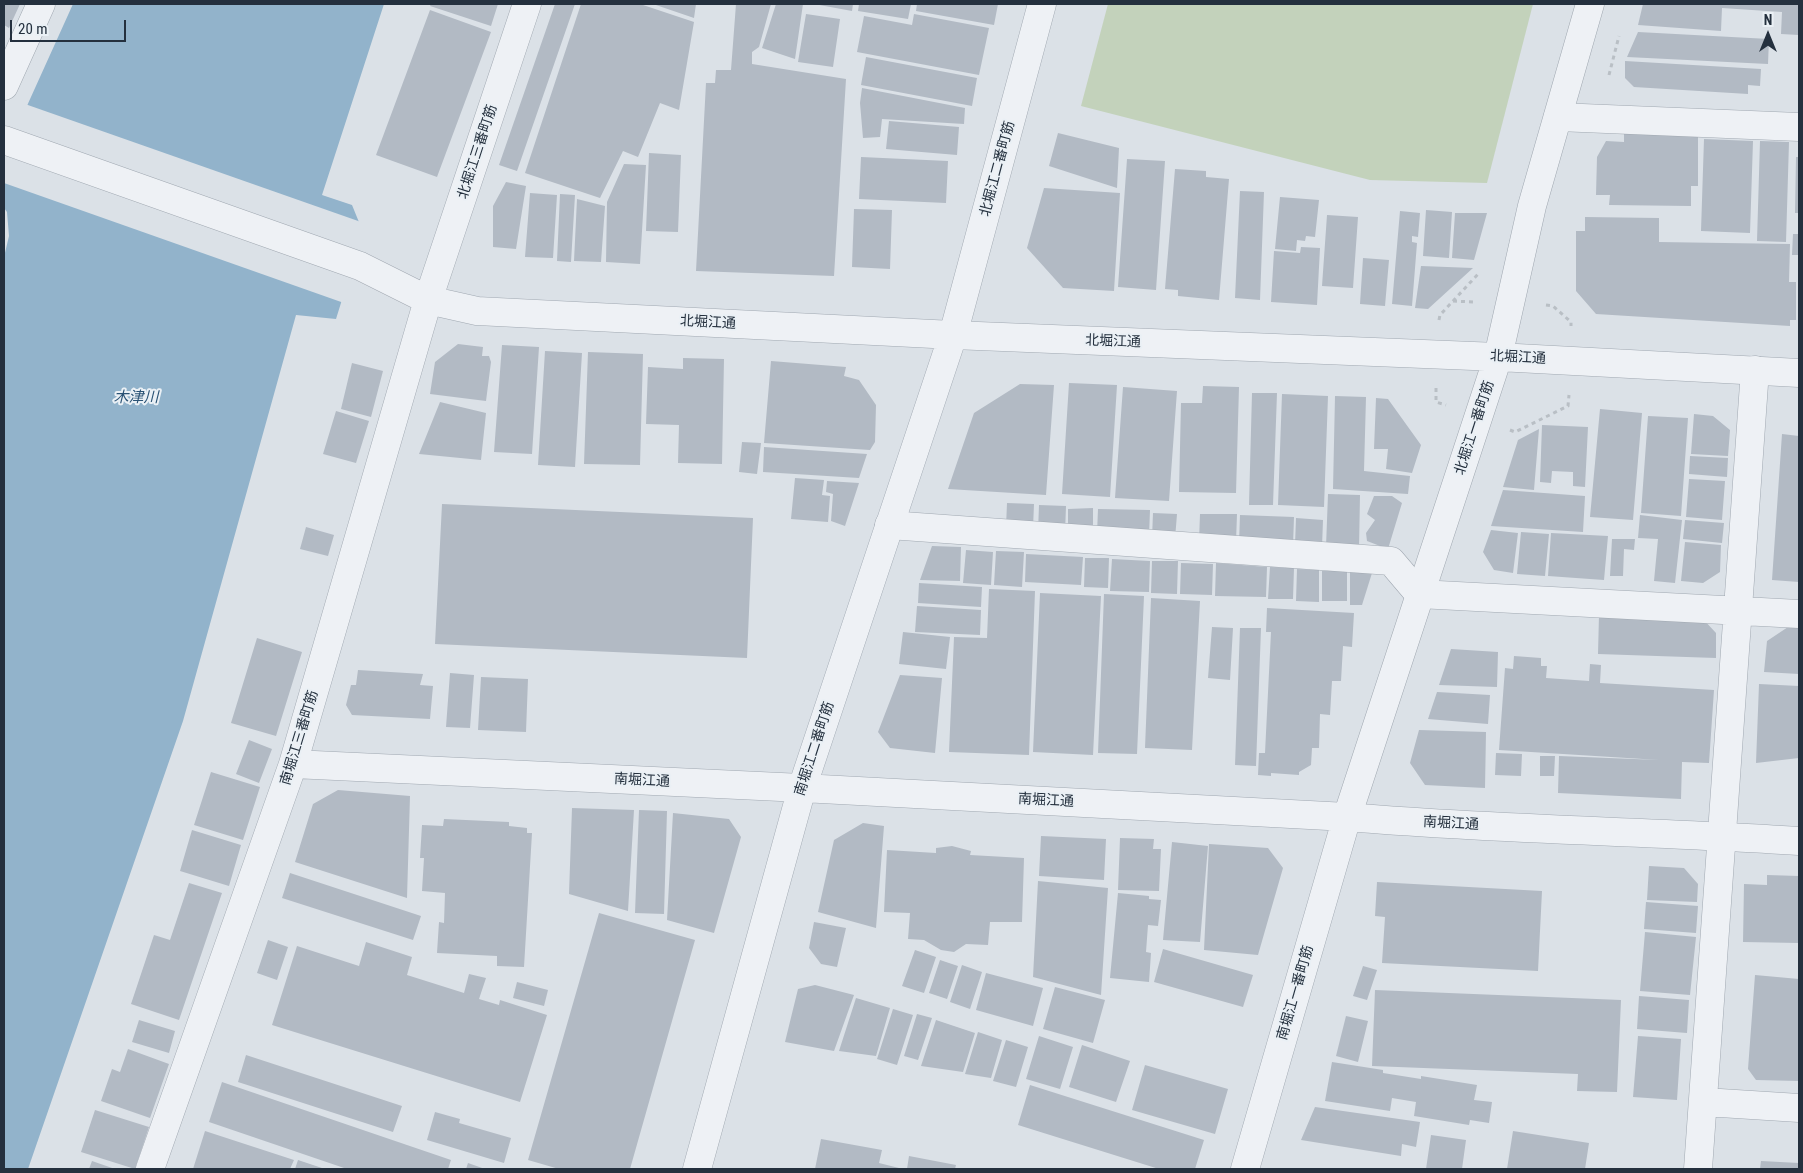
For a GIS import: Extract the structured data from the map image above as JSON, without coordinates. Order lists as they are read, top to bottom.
{
  "streets": {
    "street": [
      "北堀江三番町筋",
      "北堀江二番町筋",
      "北堀江通",
      "北堀江一番町筋",
      "南堀江三番町筋",
      "南堀江二番町筋",
      "南堀江通",
      "南堀江一番町筋"
    ]
  },
  "crossings": [
    ["北堀江三番町筋", "北堀江通"],
    ["北堀江三番町筋", "南堀江三番町筋"],
    ["北堀江二番町筋", "北堀江通"],
    ["北堀江二番町筋", "南堀江二番町筋"],
    ["北堀江通", "北堀江一番町筋"],
    ["北堀江通", "南堀江三番町筋"],
    ["北堀江通", "南堀江二番町筋"],
    ["北堀江一番町筋", "南堀江通"],
    ["北堀江一番町筋", "南堀江一番町筋"],
    ["南堀江三番町筋", "南堀江通"],
    ["南堀江二番町筋", "南堀江通"],
    ["南堀江通", "南堀江一番町筋"]
  ],
  "water": ["木津川"],
  "scale_bar": "20 m",
  "north": "top"
}
